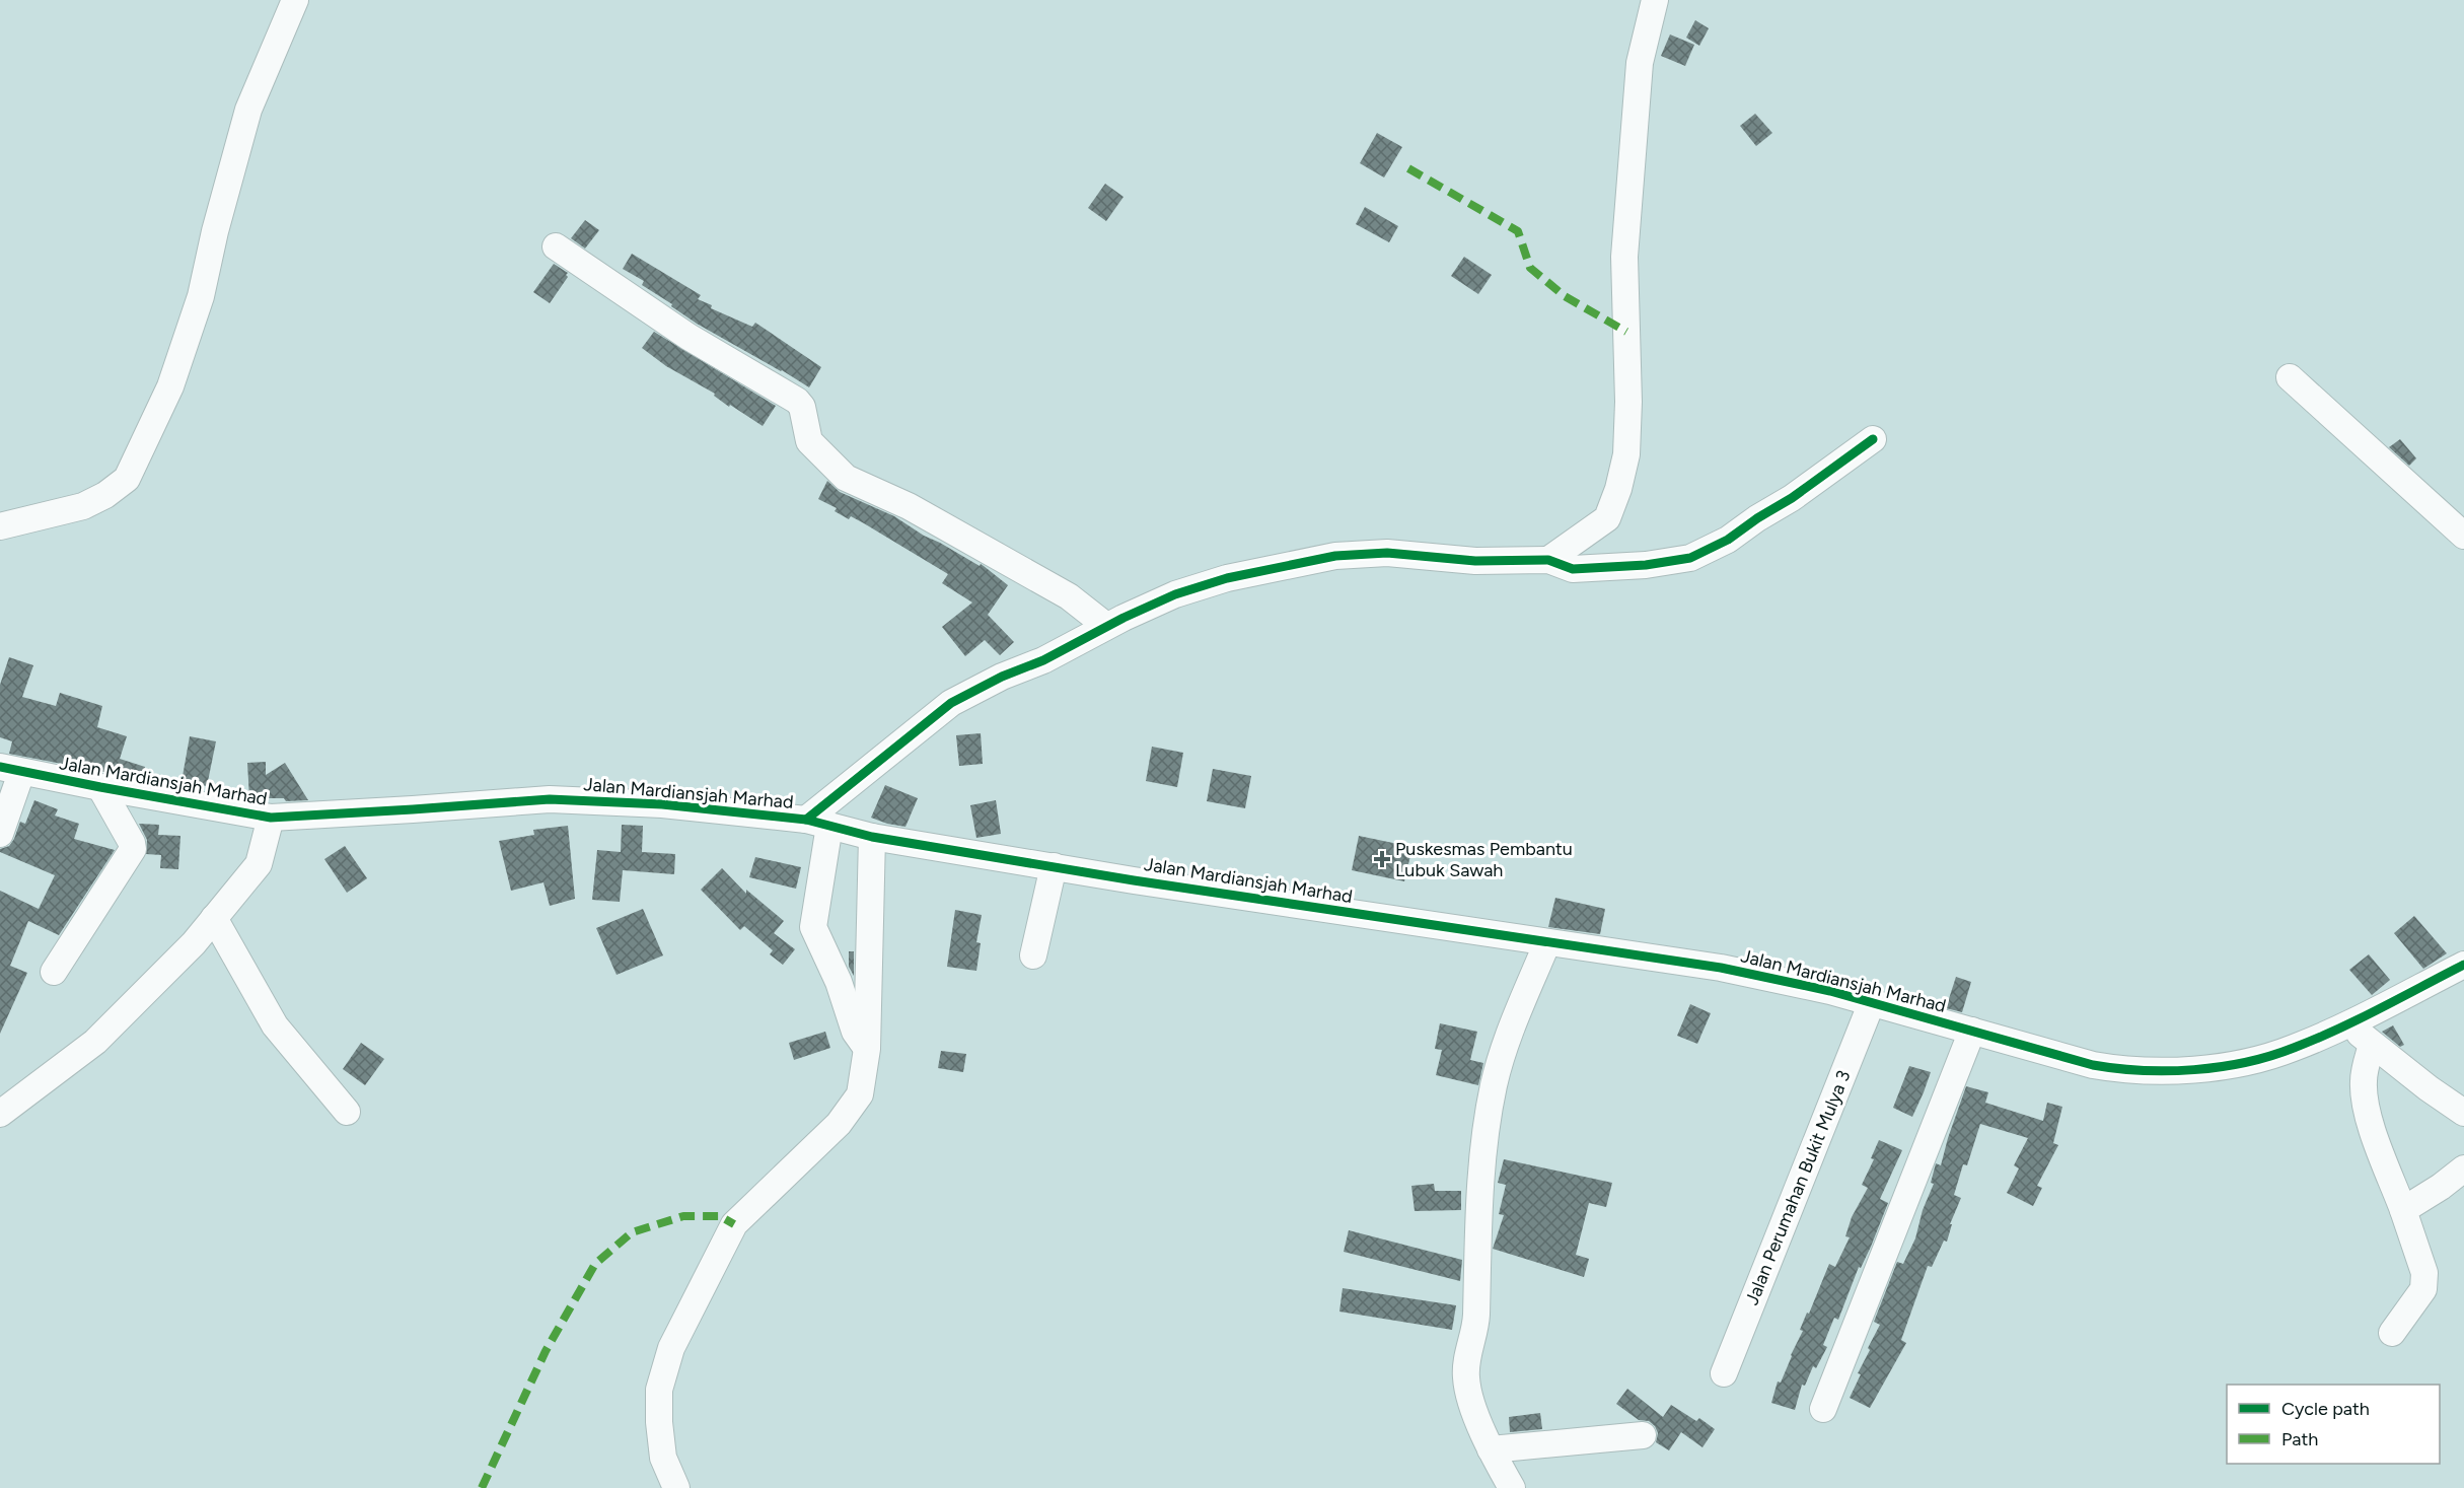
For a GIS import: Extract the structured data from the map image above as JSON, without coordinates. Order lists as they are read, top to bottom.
{
  "streets": {
    "street": ["Jalan Mardiansjah Marhad", "Jalan Perumahan Bukit Mulya 3"]
  },
  "crossings": [
    ["Jalan Mardiansjah Marhad", "Jalan Perumahan Bukit Mulya 3"]
  ],
  "places": {
    "health": ["Puskesmas Pembantu Lubuk Sawah"]
  },
  "legend": ["Cycle path", "Path"]
}
